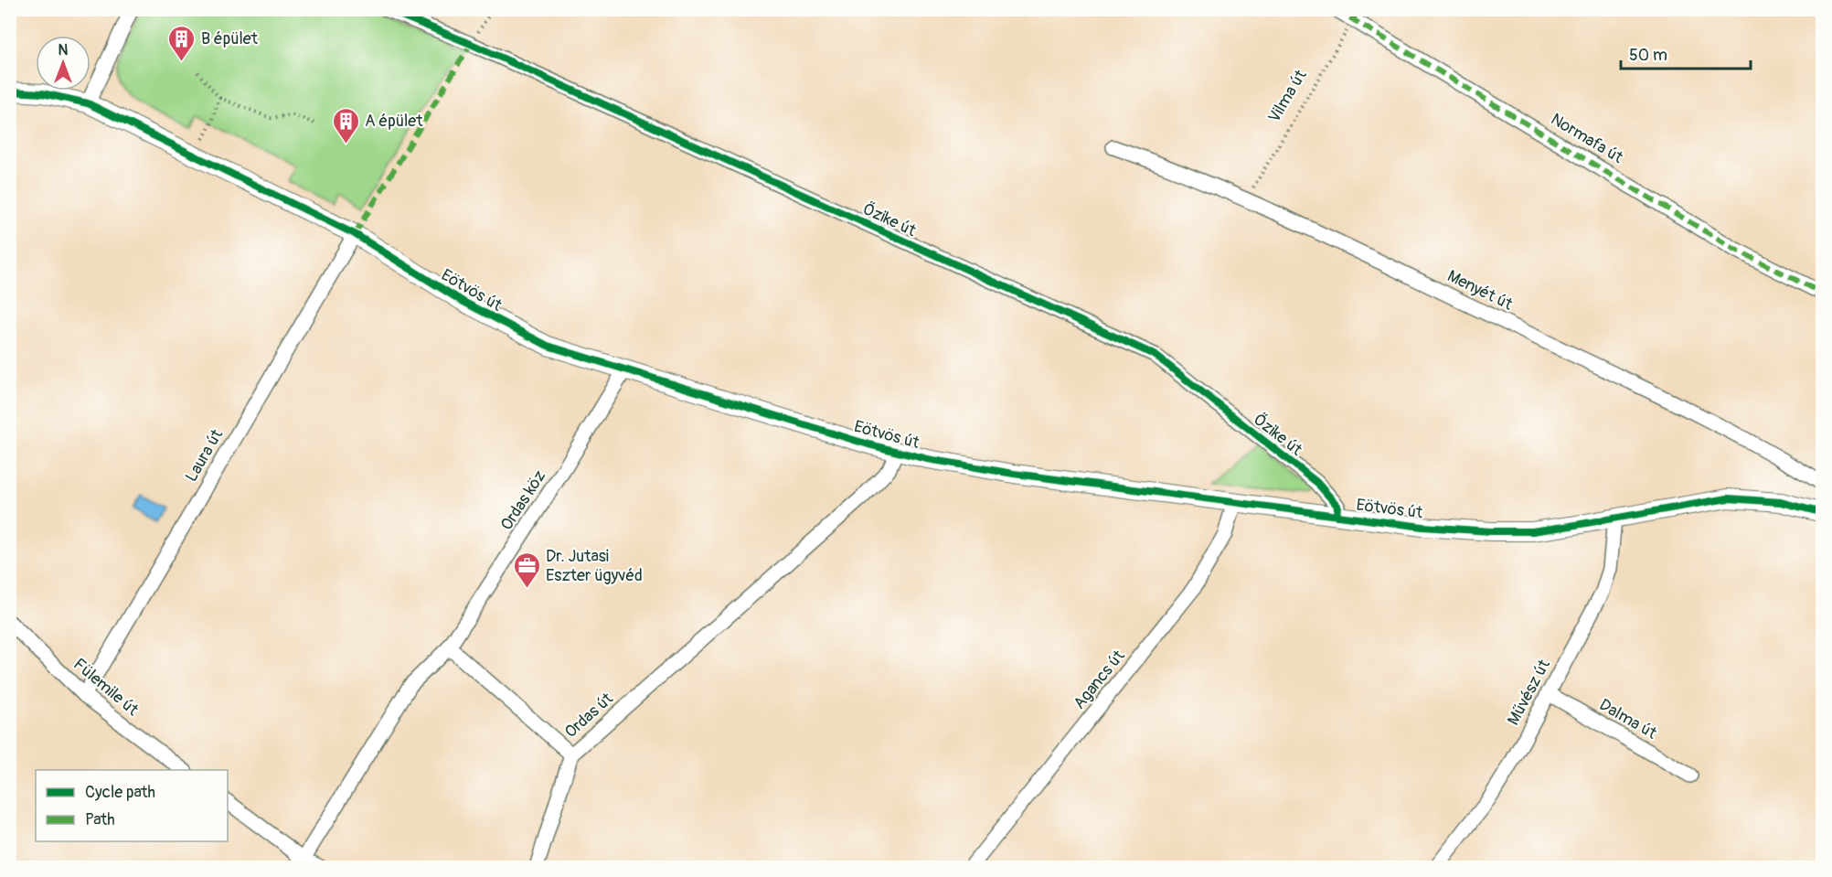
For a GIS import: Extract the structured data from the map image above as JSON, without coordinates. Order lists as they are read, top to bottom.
{
  "streets": {
    "street": [
      "Normafa út",
      "Őzike út",
      "Eötvös út",
      "Menyét út",
      "Laura út",
      "Ordas köz",
      "Agancs út",
      "Fülemile út",
      "Művész út",
      "Ordas út",
      "Dalma út"
    ],
    "path": ["Vilma út"]
  },
  "crossings": [
    ["Vilma út", "Normafa út"],
    ["Vilma út", "Menyét út"],
    ["Őzike út", "Eötvös út"],
    ["Eötvös út", "Laura út"],
    ["Eötvös út", "Ordas köz"],
    ["Eötvös út", "Agancs út"],
    ["Eötvös út", "Művész út"],
    ["Eötvös út", "Ordas út"],
    ["Laura út", "Fülemile út"],
    ["Ordas köz", "Ordas út"],
    ["Művész út", "Dalma út"]
  ],
  "places": {
    "building": ["B épület", "A épület"],
    "office": ["Dr. Jutasi Eszter ügyvéd"]
  },
  "legend": ["Cycle path", "Path"],
  "scale_bar": "50 m",
  "north": "top"
}
